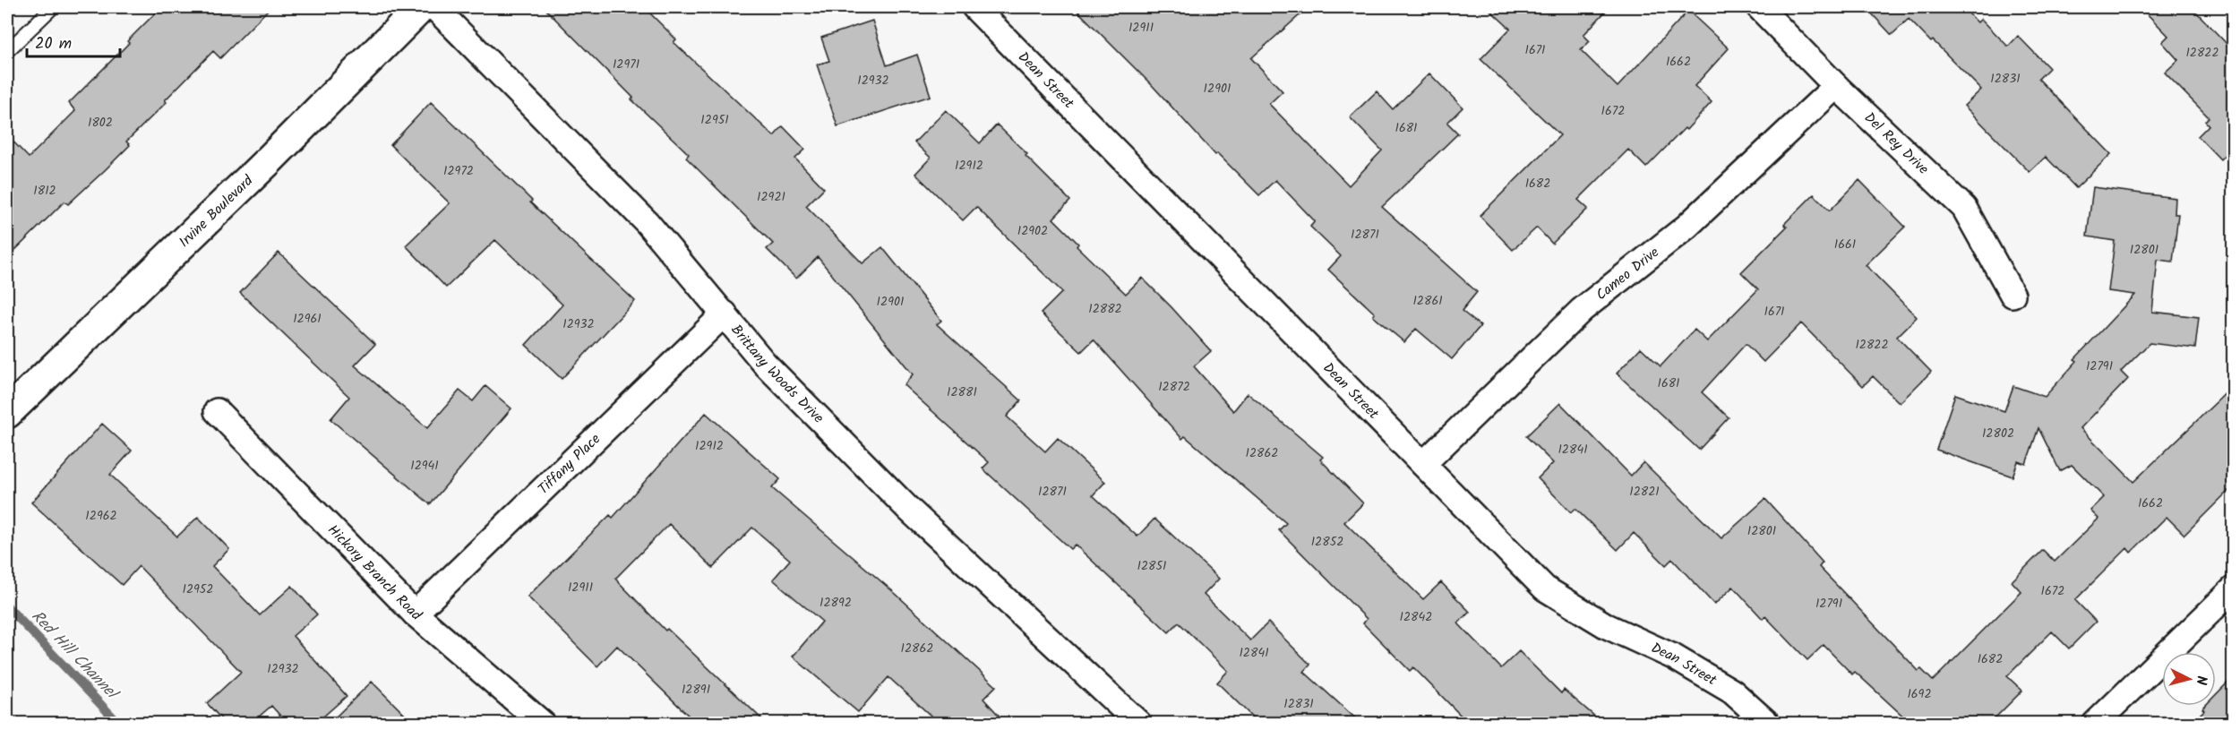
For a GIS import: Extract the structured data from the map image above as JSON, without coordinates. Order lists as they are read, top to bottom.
{
  "streets": {
    "main road": ["Irvine Boulevard"],
    "street": [
      "Dean Street",
      "Del Rey Drive",
      "Cameo Drive",
      "Brittany Woods Drive",
      "Tiffany Place",
      "Hickory Branch Road"
    ]
  },
  "crossings": [
    ["Dean Street", "Cameo Drive"],
    ["Del Rey Drive", "Cameo Drive"],
    ["Brittany Woods Drive", "Tiffany Place"],
    ["Tiffany Place", "Hickory Branch Road"]
  ],
  "water": ["Red Hill Channel"],
  "house_numbers": [
    "12911",
    "1671",
    "12822",
    "1662",
    "12971",
    "12831",
    "12932",
    "12901",
    "1672",
    "12951",
    "1802",
    "1681",
    "12912",
    "12972",
    "1682",
    "1812",
    "12921",
    "12902",
    "12871",
    "1661",
    "12801",
    "12861",
    "12901",
    "12882",
    "1671",
    "12961",
    "12932",
    "12822",
    "12791",
    "1681",
    "12872",
    "12881",
    "12802",
    "12912",
    "12841",
    "12862",
    "12941",
    "12871",
    "12821",
    "1662",
    "12962",
    "12801",
    "12852",
    "12851",
    "12911",
    "12952",
    "1672",
    "12892",
    "12791",
    "12842",
    "12862",
    "12841",
    "1682",
    "12932",
    "12891",
    "1692",
    "12831"
  ],
  "scale_bar": "20 m",
  "north": "right"
}
